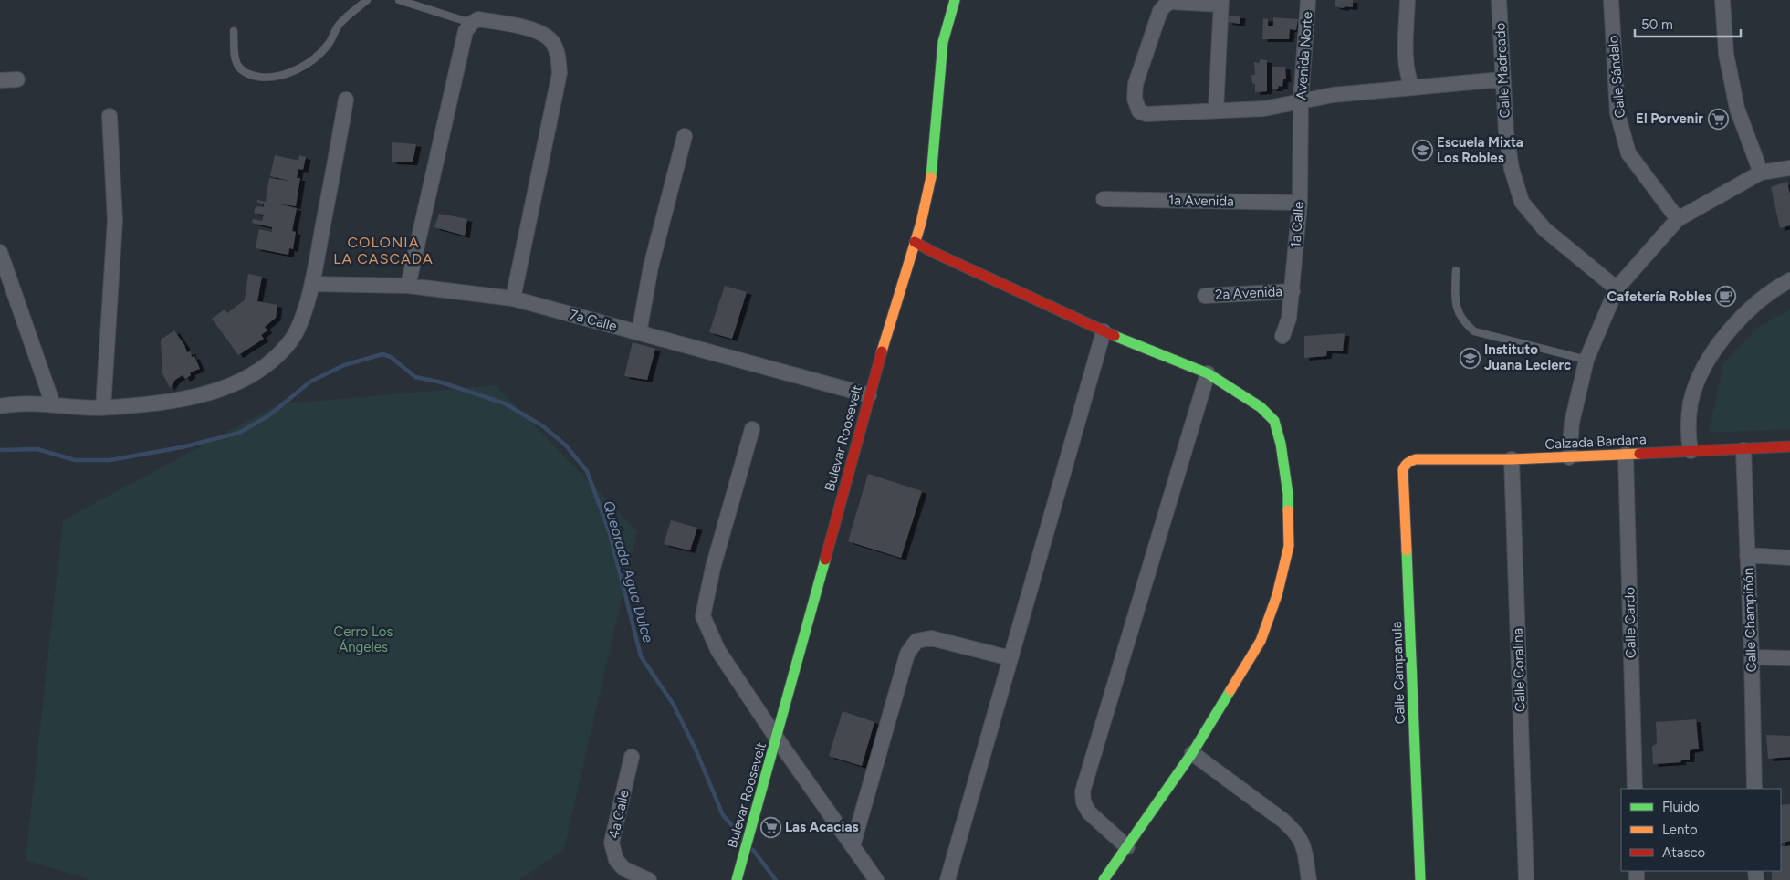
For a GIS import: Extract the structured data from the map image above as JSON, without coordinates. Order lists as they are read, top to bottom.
{
  "streets": {
    "street": [
      "Avenida Norte",
      "Calle Madreado",
      "Calle Sándalo",
      "1a Avenida",
      "1a Calle",
      "2a Avenida",
      "7a Calle",
      "Bulevar Roosevelt",
      "Calzada Bardana",
      "Calle Champiñón",
      "Calle Cardo",
      "Calle Coralina",
      "Calle Campanula",
      "4a Calle"
    ]
  },
  "crossings": [
    ["Avenida Norte", "1a Calle"],
    ["1a Avenida", "1a Calle"],
    ["1a Calle", "2a Avenida"],
    ["7a Calle", "Bulevar Roosevelt"],
    ["Calzada Bardana", "Calle Champiñón"],
    ["Calzada Bardana", "Calle Cardo"],
    ["Calzada Bardana", "Calle Coralina"],
    ["Calzada Bardana", "Calle Campanula"]
  ],
  "districts": ["COLONIA LA CASCADA"],
  "water": ["Quebrada Agua Dulce"],
  "parks": ["Cerro Los Ángeles"],
  "places": {
    "supermarket": ["El Porvenir", "Las Acacias"],
    "school or university": ["Escuela Mixta Los Robles", "Instituto Juana Leclerc"],
    "cafe": ["Cafetería Robles"]
  },
  "legend": ["Fluido", "Lento", "Atasco"],
  "scale_bar": "50 m"
}
